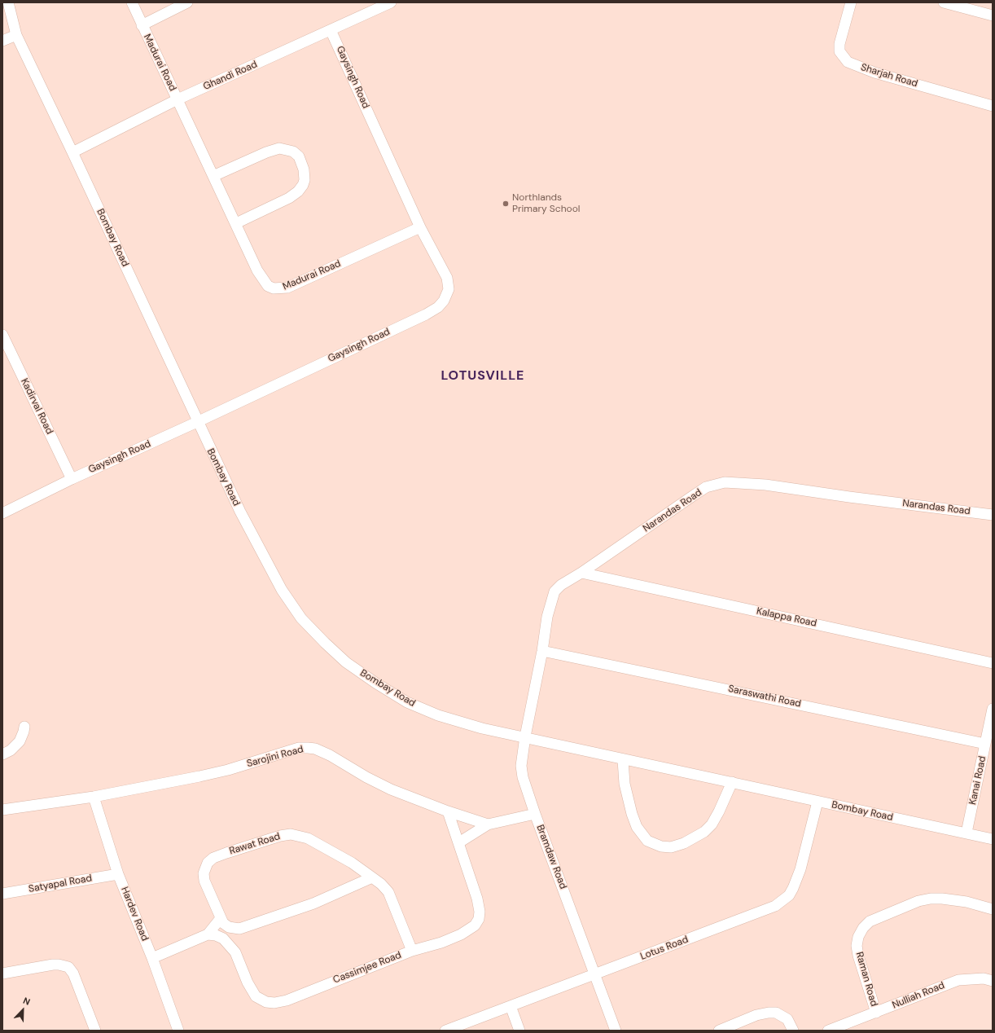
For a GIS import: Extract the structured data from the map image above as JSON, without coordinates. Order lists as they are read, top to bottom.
{
  "streets": {
    "street": [
      "Madurai Road",
      "Ghandi Road",
      "Sharjah Road",
      "Gaysingh Road",
      "Bombay Road",
      "Kadirval Road",
      "Narandas Road",
      "Kalappa Road",
      "Saraswathi Road",
      "Sarojini Road",
      "Kanai Road",
      "Rawat Road",
      "Bramdaw Road",
      "Satyapal Road",
      "Hardev Road",
      "Lotus Road",
      "Cassimjee Road",
      "Raman Road",
      "Nulliah Road"
    ]
  },
  "crossings": [
    ["Madurai Road", "Ghandi Road"],
    ["Madurai Road", "Gaysingh Road"],
    ["Ghandi Road", "Gaysingh Road"],
    ["Ghandi Road", "Bombay Road"],
    ["Gaysingh Road", "Bombay Road"],
    ["Gaysingh Road", "Kadirval Road"],
    ["Bombay Road", "Narandas Road"],
    ["Bombay Road", "Kanai Road"],
    ["Bombay Road", "Bramdaw Road"],
    ["Bombay Road", "Lotus Road"],
    ["Narandas Road", "Kalappa Road"],
    ["Narandas Road", "Saraswathi Road"],
    ["Narandas Road", "Bramdaw Road"],
    ["Saraswathi Road", "Kanai Road"],
    ["Sarojini Road", "Hardev Road"],
    ["Sarojini Road", "Cassimjee Road"],
    ["Rawat Road", "Cassimjee Road"],
    ["Bramdaw Road", "Lotus Road"],
    ["Satyapal Road", "Hardev Road"],
    ["Raman Road", "Nulliah Road"]
  ],
  "districts": ["LOTUSVILLE"],
  "places": ["Northlands Primary School"],
  "north": "top right"
}
